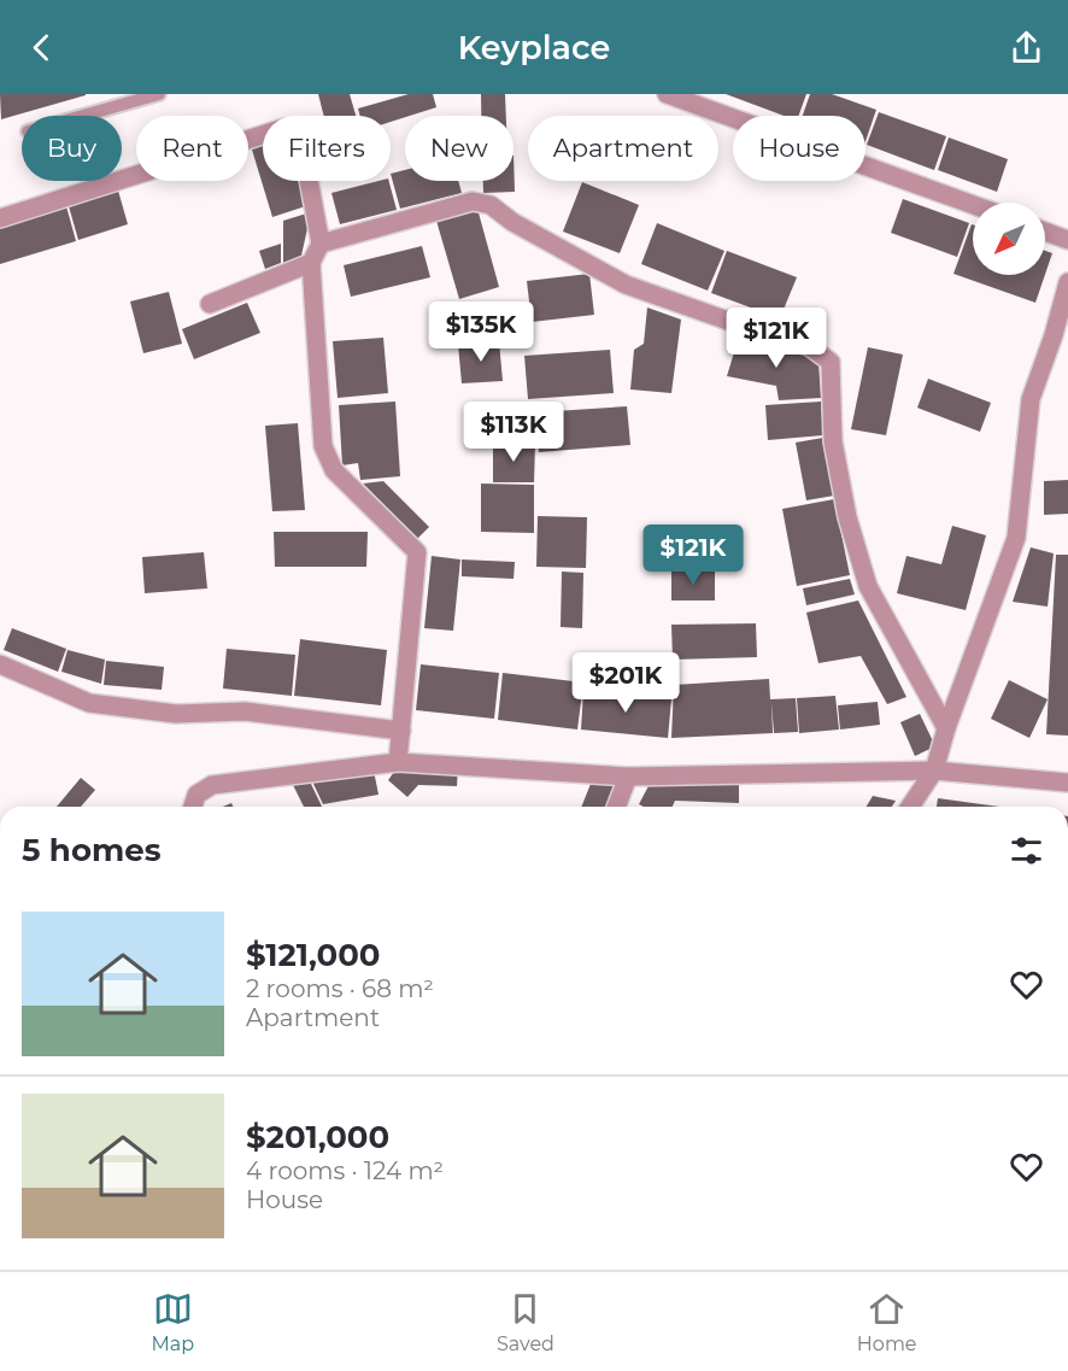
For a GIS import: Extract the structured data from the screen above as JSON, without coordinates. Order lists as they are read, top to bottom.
{
  "north": "bottom left",
  "page": {
    "header": "Keyplace",
    "chip": [
      "Buy",
      "Rent",
      "Filters",
      "New",
      "Apartment",
      "House"
    ],
    "price": [
      "$135K",
      "$121K",
      "$113K",
      "$121K",
      "$201K"
    ],
    "heading": "5 homes",
    "list": [
      {
        "name": "$121,000",
        "note": "2 rooms · 68 m² · Apartment"
      },
      {
        "name": "$201,000",
        "note": "4 rooms · 124 m² · House"
      }
    ],
    "tabs": ["Map", "Saved", "Home"]
  }
}
